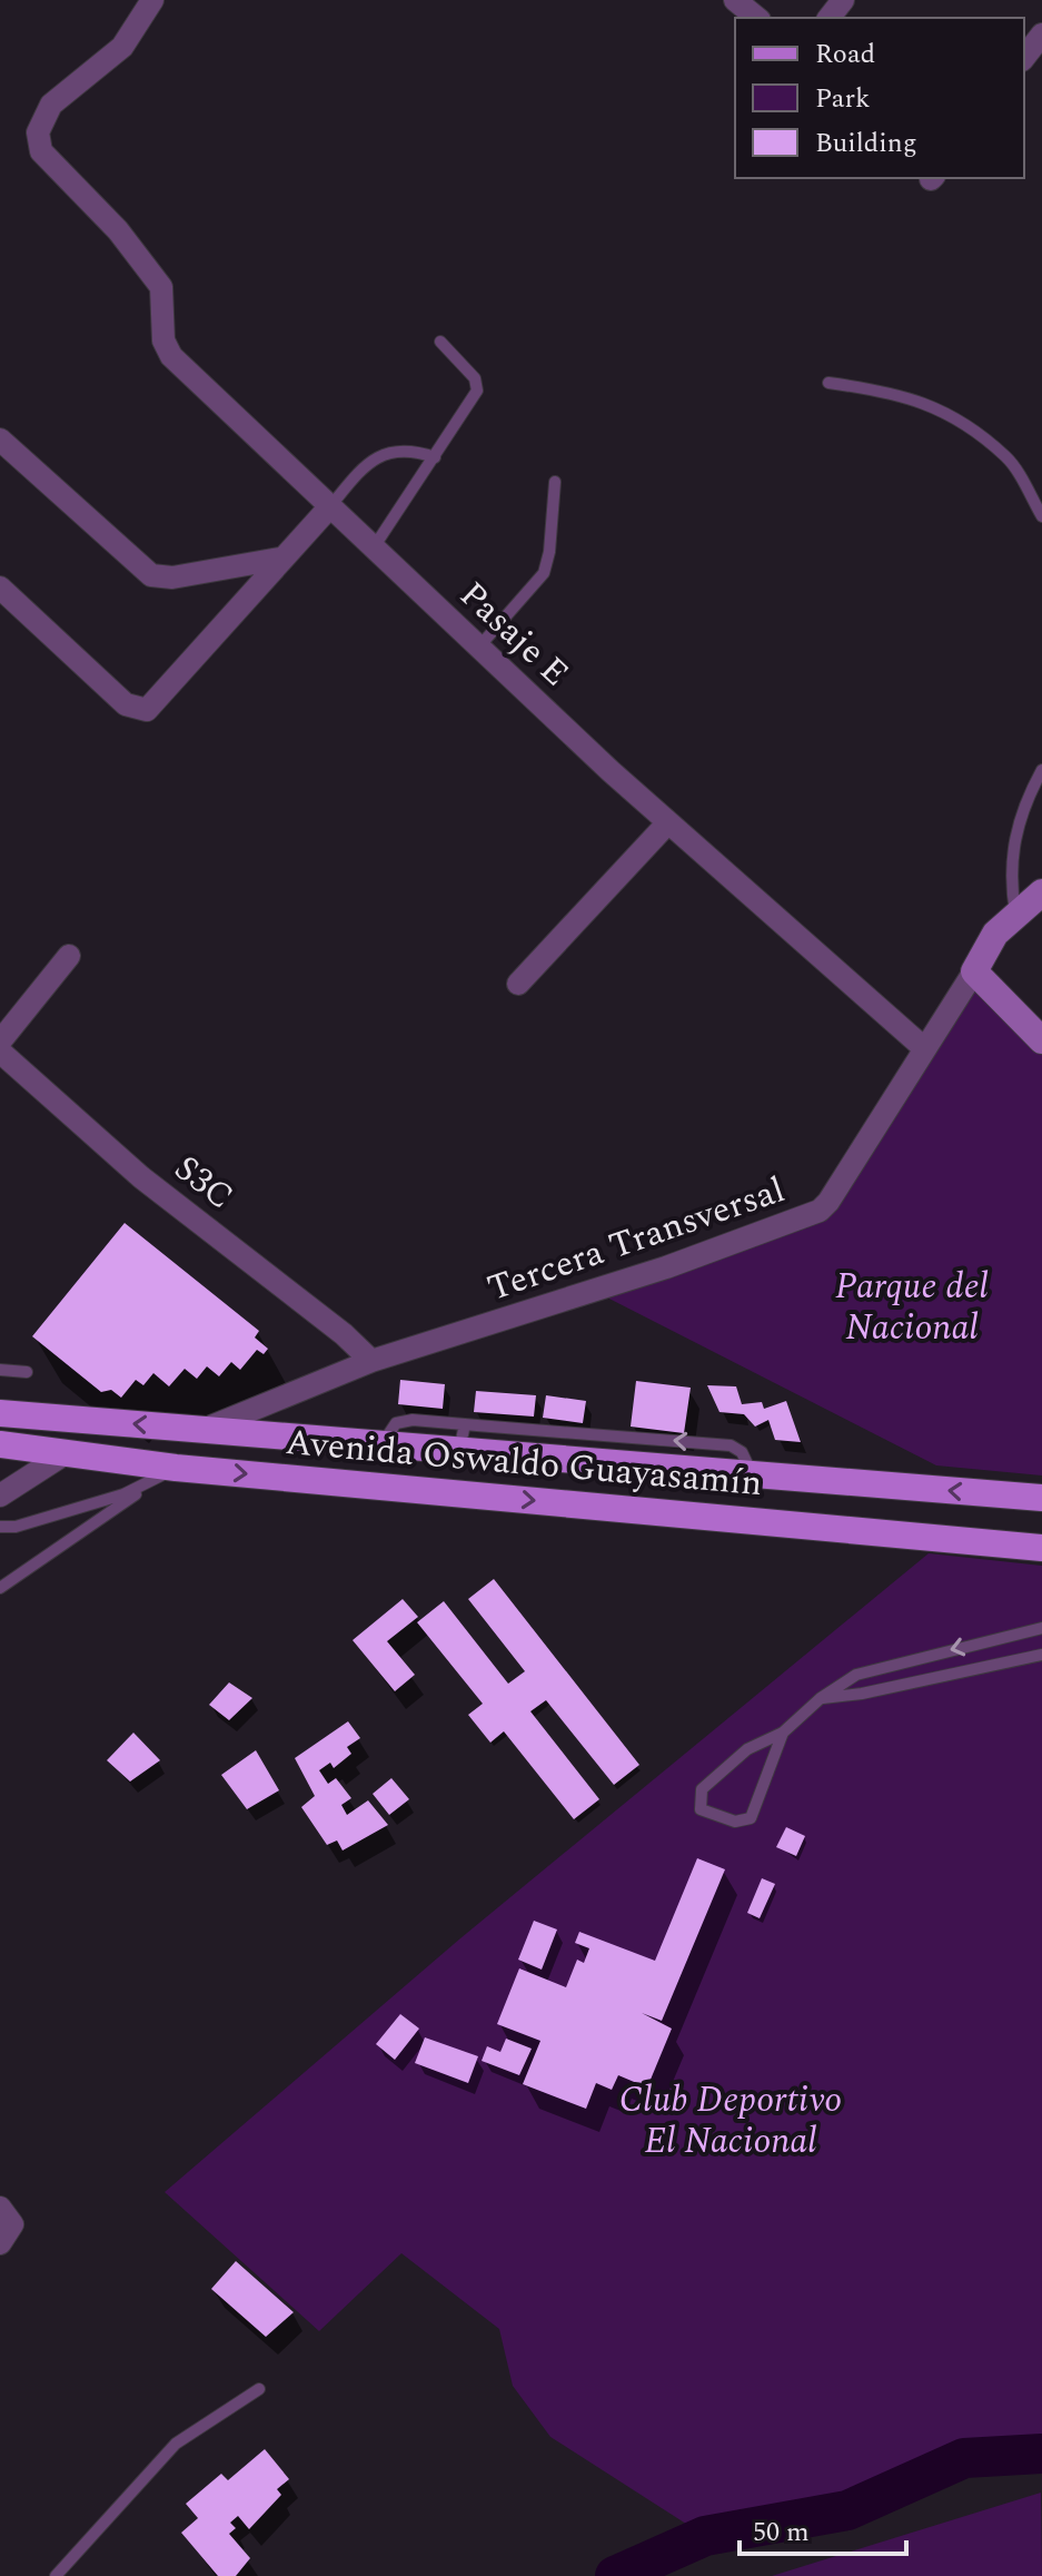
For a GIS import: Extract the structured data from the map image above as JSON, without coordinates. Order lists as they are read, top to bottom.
{
  "streets": {
    "main road": ["Avenida Oswaldo Guayasamín"],
    "street": ["Pasaje E", "S3C", "Tercera Transversal"]
  },
  "crossings": [
    ["Pasaje E", "Tercera Transversal"],
    ["S3C", "Tercera Transversal"],
    ["Tercera Transversal", "Avenida Oswaldo Guayasamín"]
  ],
  "parks": ["Parque del Nacional", "Club Deportivo El Nacional"],
  "legend": ["Road", "Park", "Building"],
  "scale_bar": "50 m"
}
